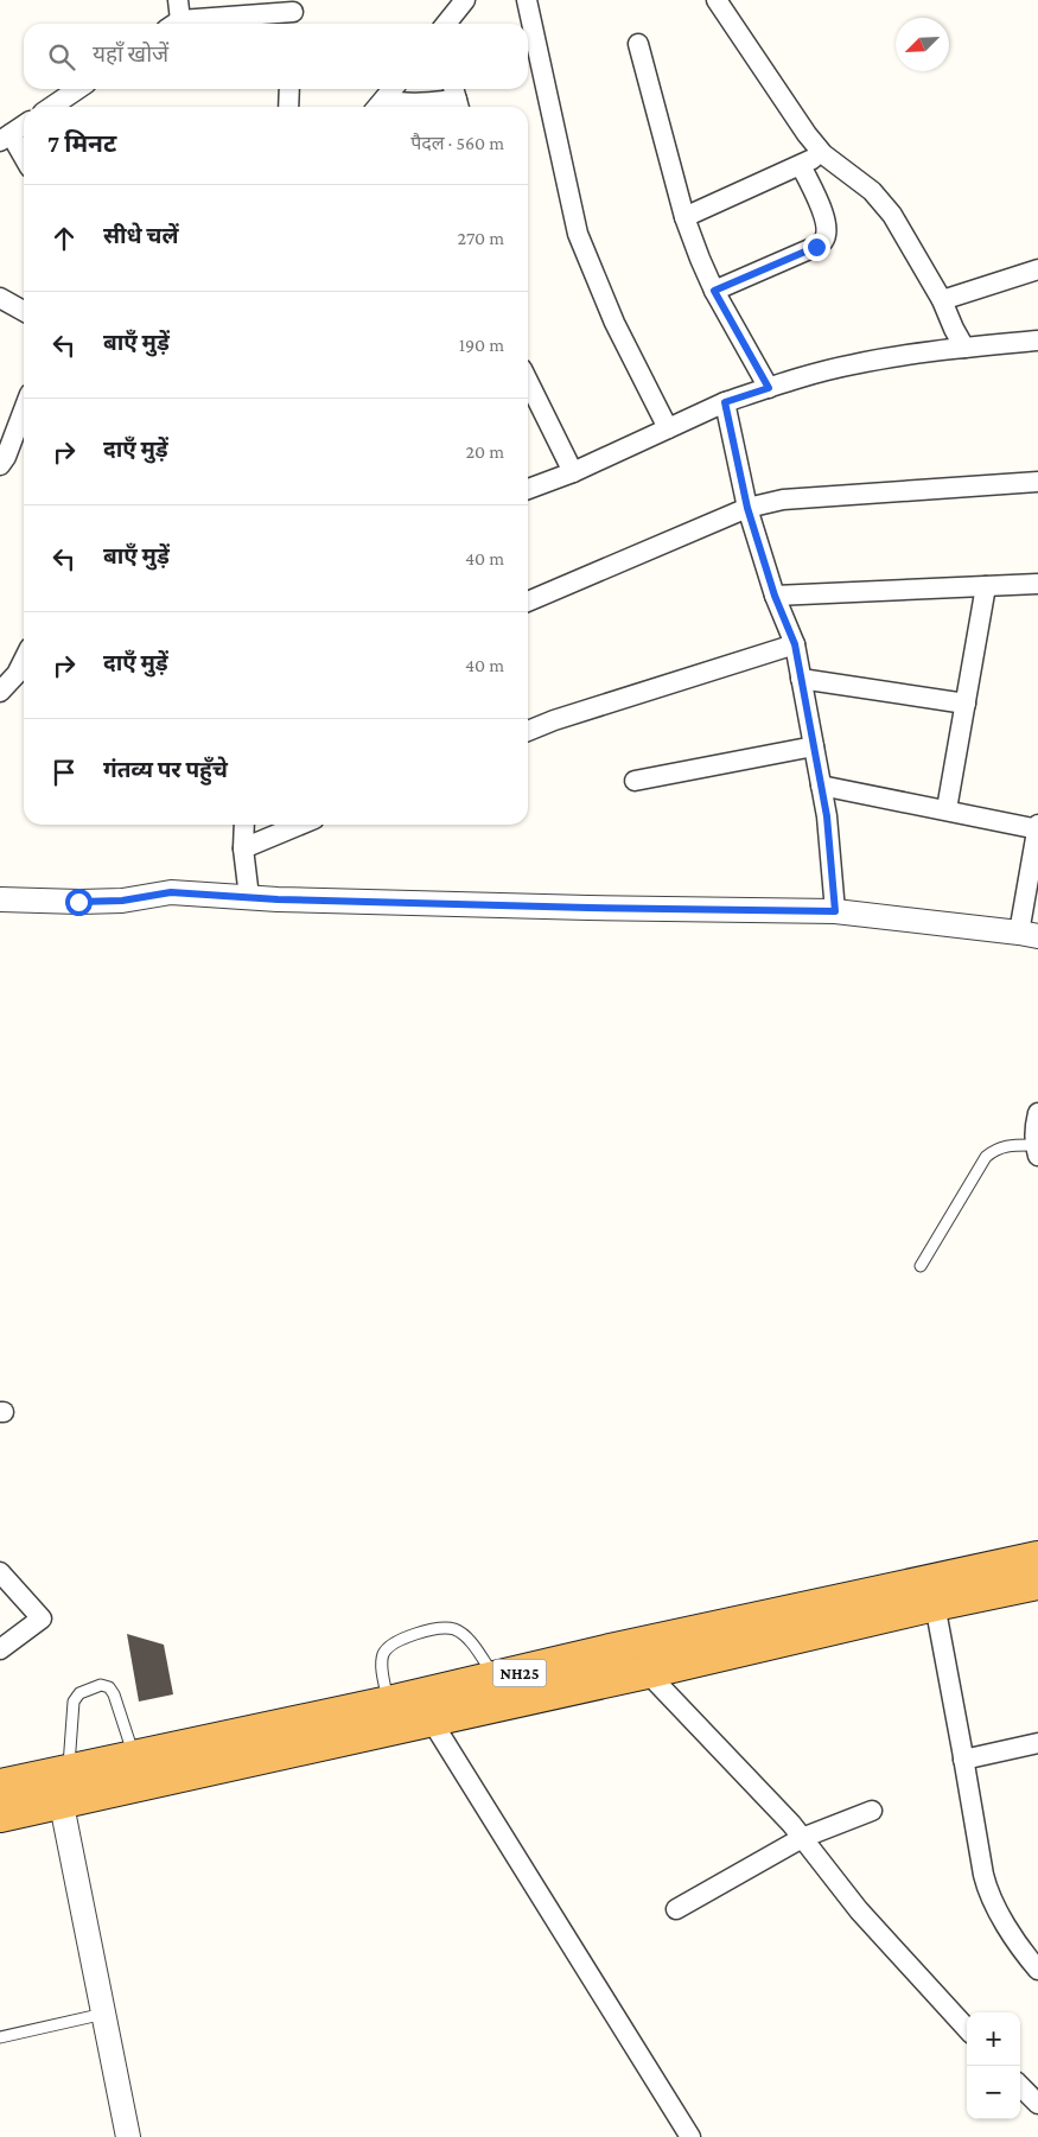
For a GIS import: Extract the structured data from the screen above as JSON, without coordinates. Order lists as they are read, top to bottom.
{
  "streets": {
    "highway": ["NH25"]
  },
  "north": "bottom left",
  "page": {
    "search": "यहाँ खोजें",
    "heading": ["7 मिनट", "पैदल · 560 m"],
    "list": [
      ["सीधे चलें", "270 m"],
      ["बाएँ मुड़ें", "190 m"],
      ["दाएँ मुड़ें", "20 m"],
      ["बाएँ मुड़ें", "40 m"],
      ["दाएँ मुड़ें", "40 m"],
      "गंतव्य पर पहुँचे"
    ],
    "map_buttons": ["+", "−"]
  }
}
